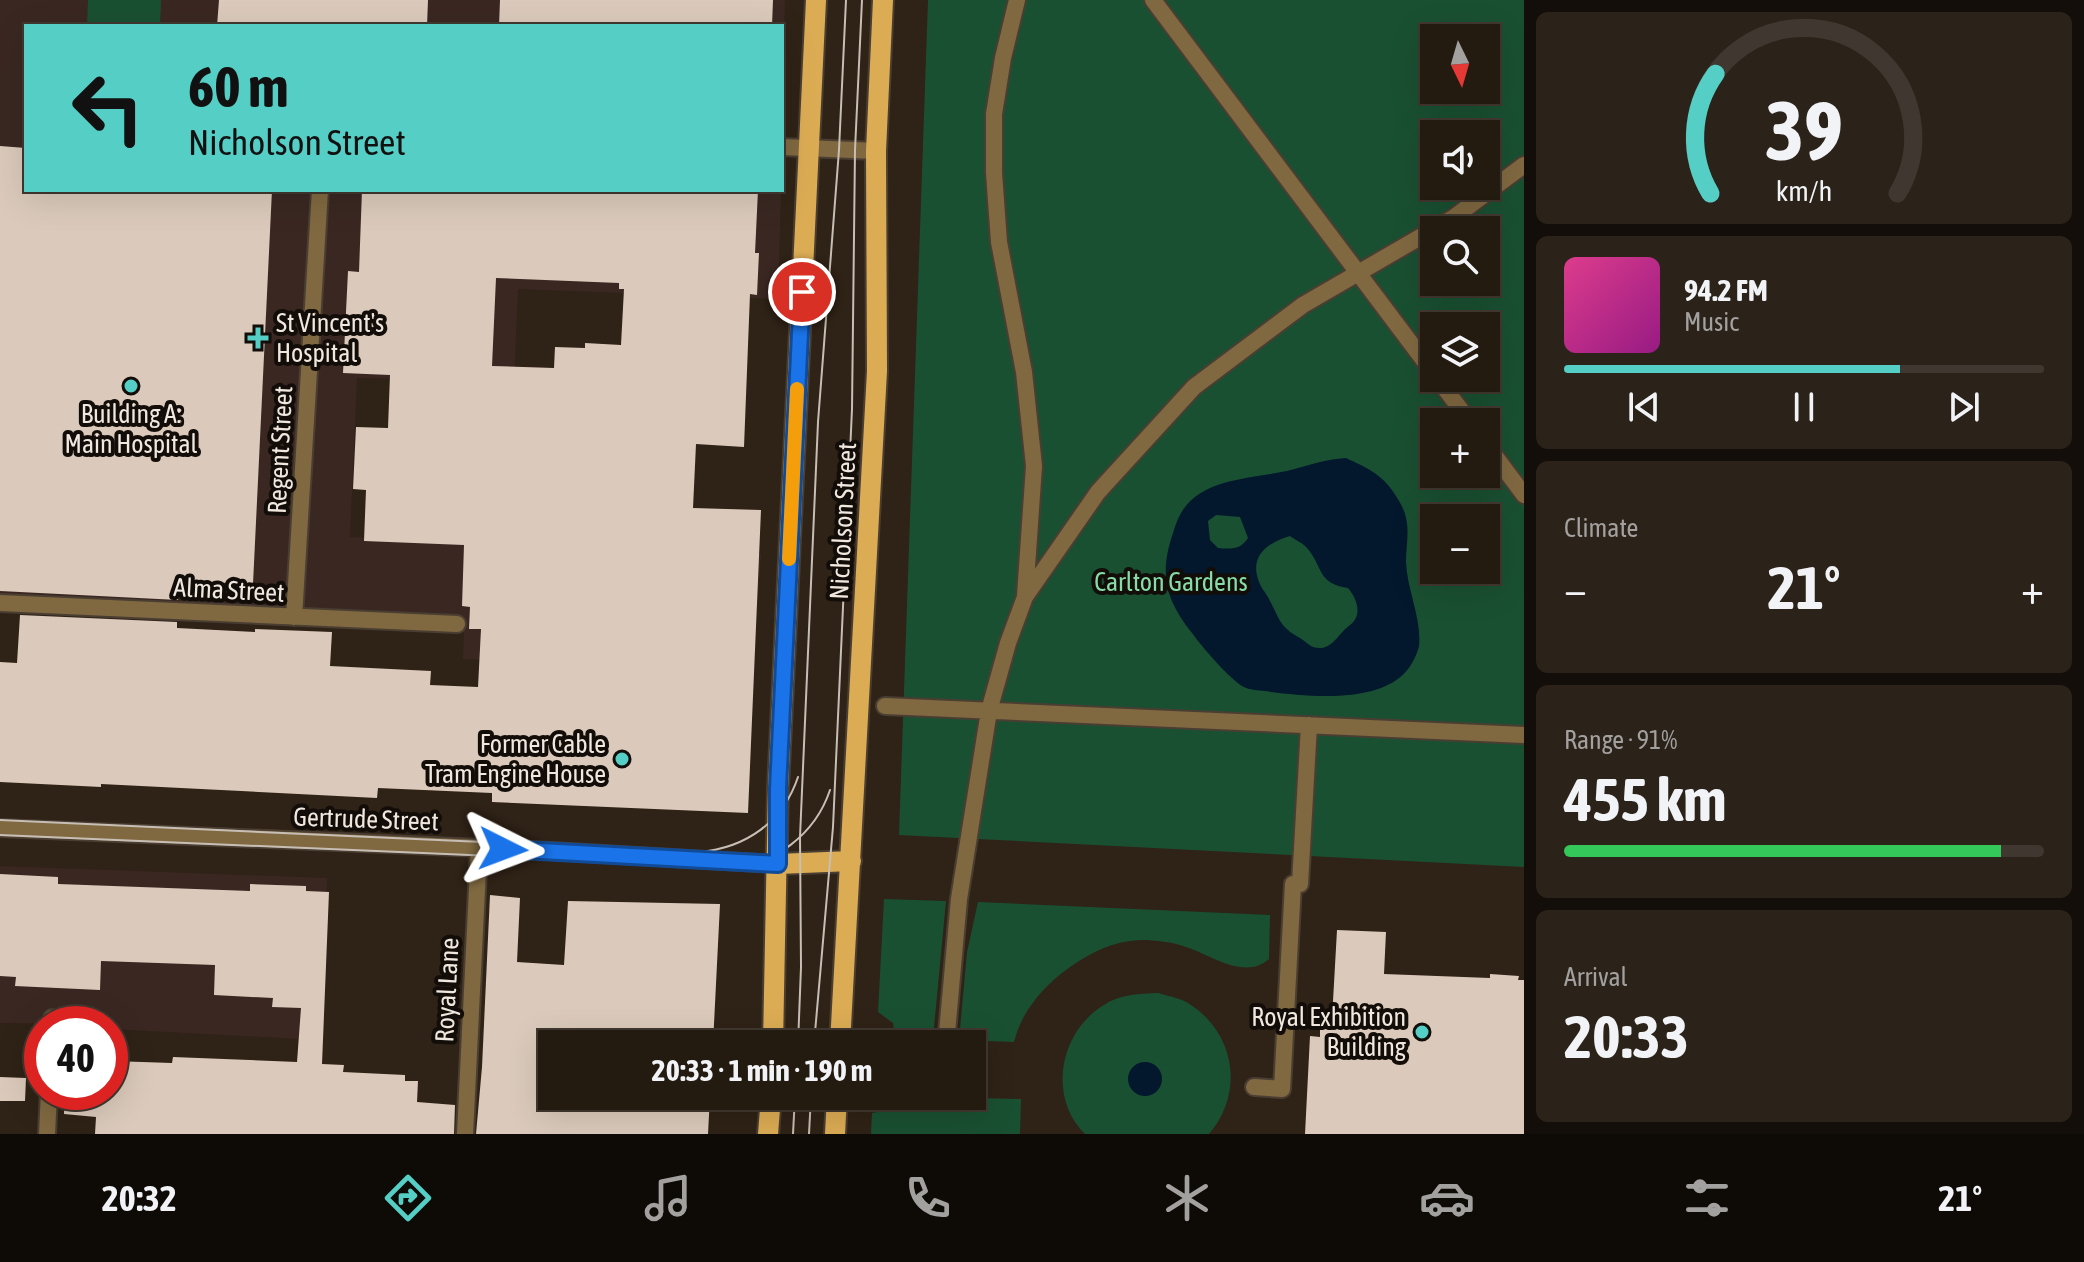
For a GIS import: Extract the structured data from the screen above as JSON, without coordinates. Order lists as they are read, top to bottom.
{
  "streets": {
    "main road": ["Nicholson Street"],
    "street": [
      "Regent Street",
      "Alma Street",
      "Gertrude Street",
      "Royal Lane"
    ]
  },
  "crossings": [
    ["Regent Street", "Alma Street"],
    ["Nicholson Street", "Gertrude Street"],
    ["Gertrude Street", "Royal Lane"]
  ],
  "parks": ["Carlton Gardens"],
  "places": {
    "health": ["St Vincent's Hospital"],
    "other": ["Building A: Main Hospital", "Former Cable Tram Engine House", "Royal Exhibition Building"]
  },
  "north": "bottom",
  "page": {
    "map_buttons": ["+", "−"],
    "turn": ["60 m", "Nicholson Street"],
    "song": ["94.2 FM", "Music"],
    "tile": [
      "Climate",
      ["Range · 91%", "455 km"],
      ["Arrival", "20:33"]
    ],
    "heat": ["−", "21°", "+"],
    "limit": "40",
    "trip": "20:33 · 1 min · 190 m",
    "tabs": ["20:32", "21°"],
    "gauge": ["39", "km/h"]
  }
}
